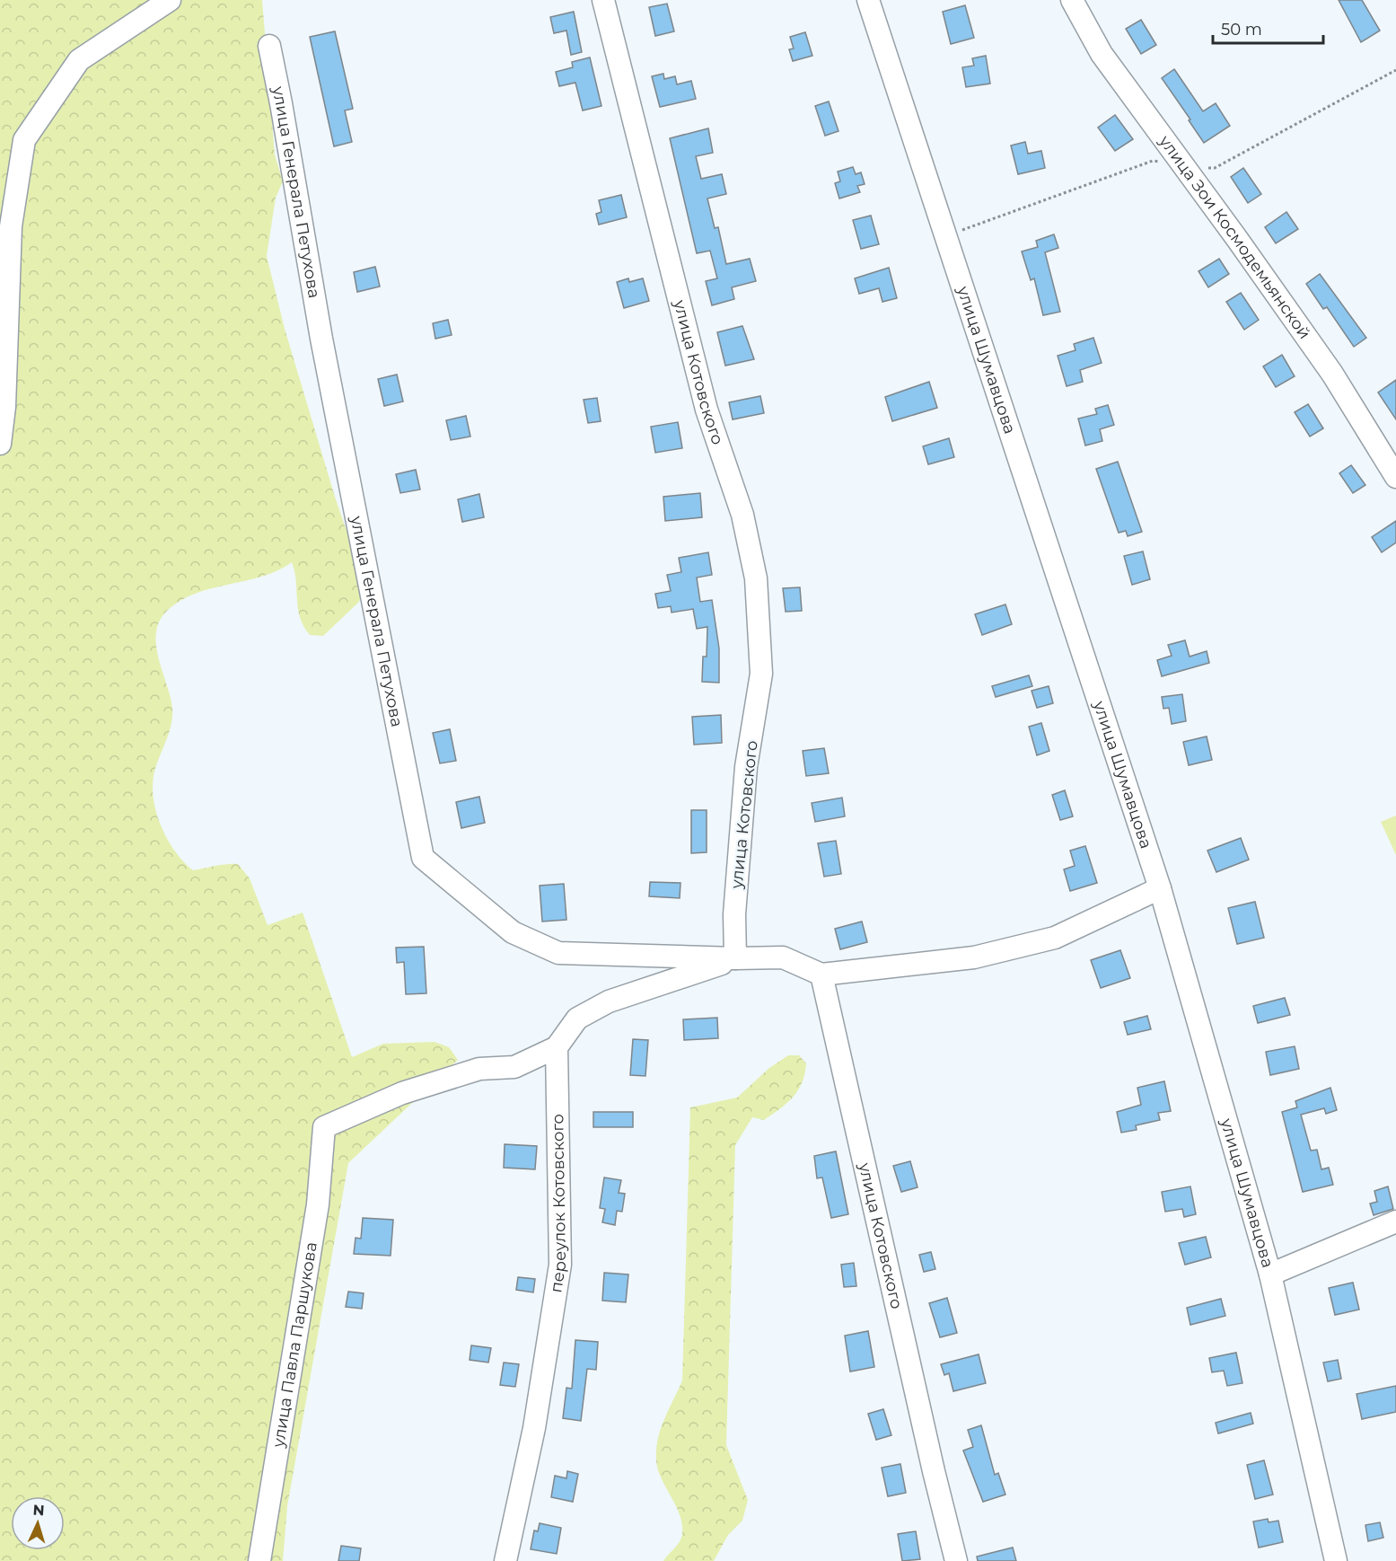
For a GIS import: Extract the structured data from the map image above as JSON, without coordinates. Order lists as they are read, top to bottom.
{
  "streets": {
    "street": [
      "улица Генерала Петухова",
      "улица Зои Космодемьянской",
      "улица Шумавцова",
      "улица Котовского",
      "переулок Котовского",
      "улица Павла Паршукова"
    ]
  },
  "crossings": [
    ["улица Генерала Петухова", "улица Котовского"],
    ["переулок Котовского", "улица Павла Паршукова"]
  ],
  "scale_bar": "50 m",
  "north": "top"
}
